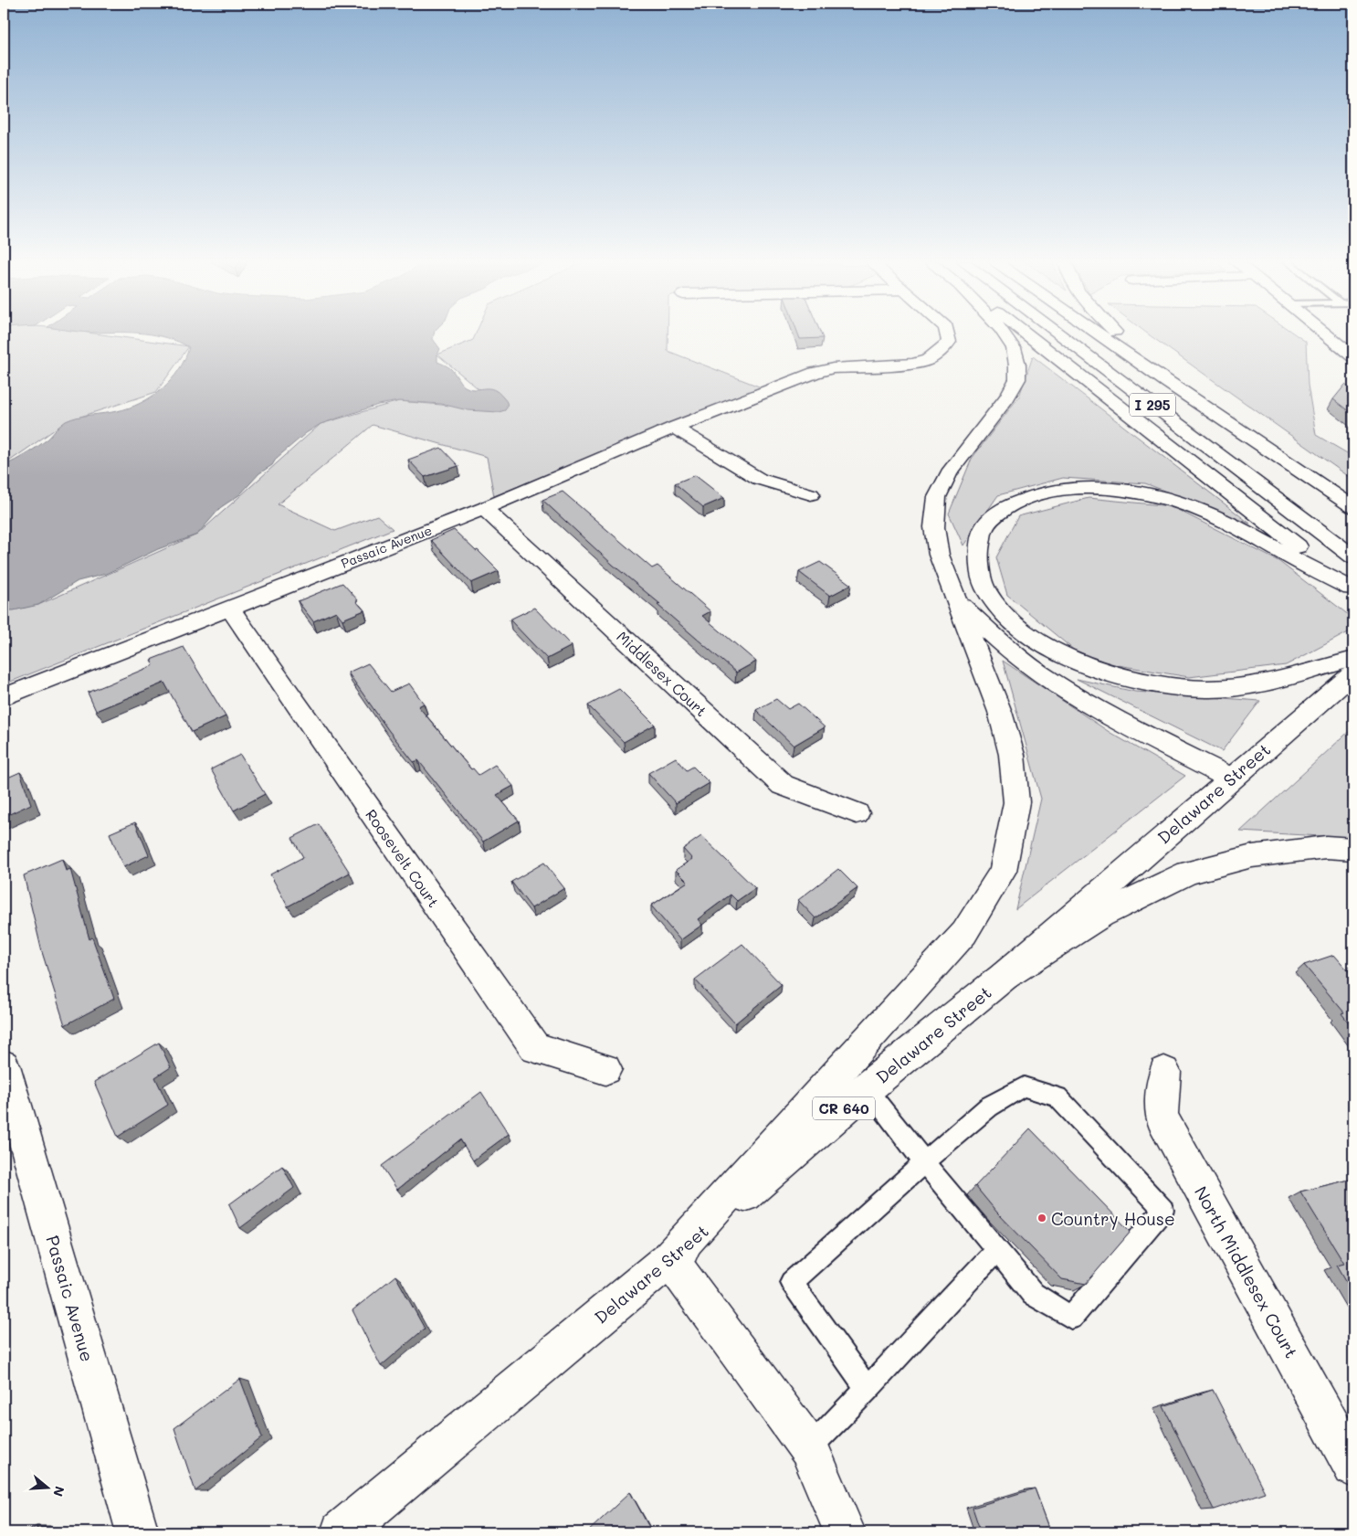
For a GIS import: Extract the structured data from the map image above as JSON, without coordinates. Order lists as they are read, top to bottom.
{
  "streets": {
    "main road": [
      "I 295",
      "Passaic Avenue",
      "Middlesex Court",
      "Delaware Street",
      "Roosevelt Court",
      "CR 640",
      "North Middlesex Court"
    ]
  },
  "crossings": [
    ["Passaic Avenue", "Middlesex Court"],
    ["Passaic Avenue", "Roosevelt Court"]
  ],
  "places": ["Country House"],
  "north": "right"
}
